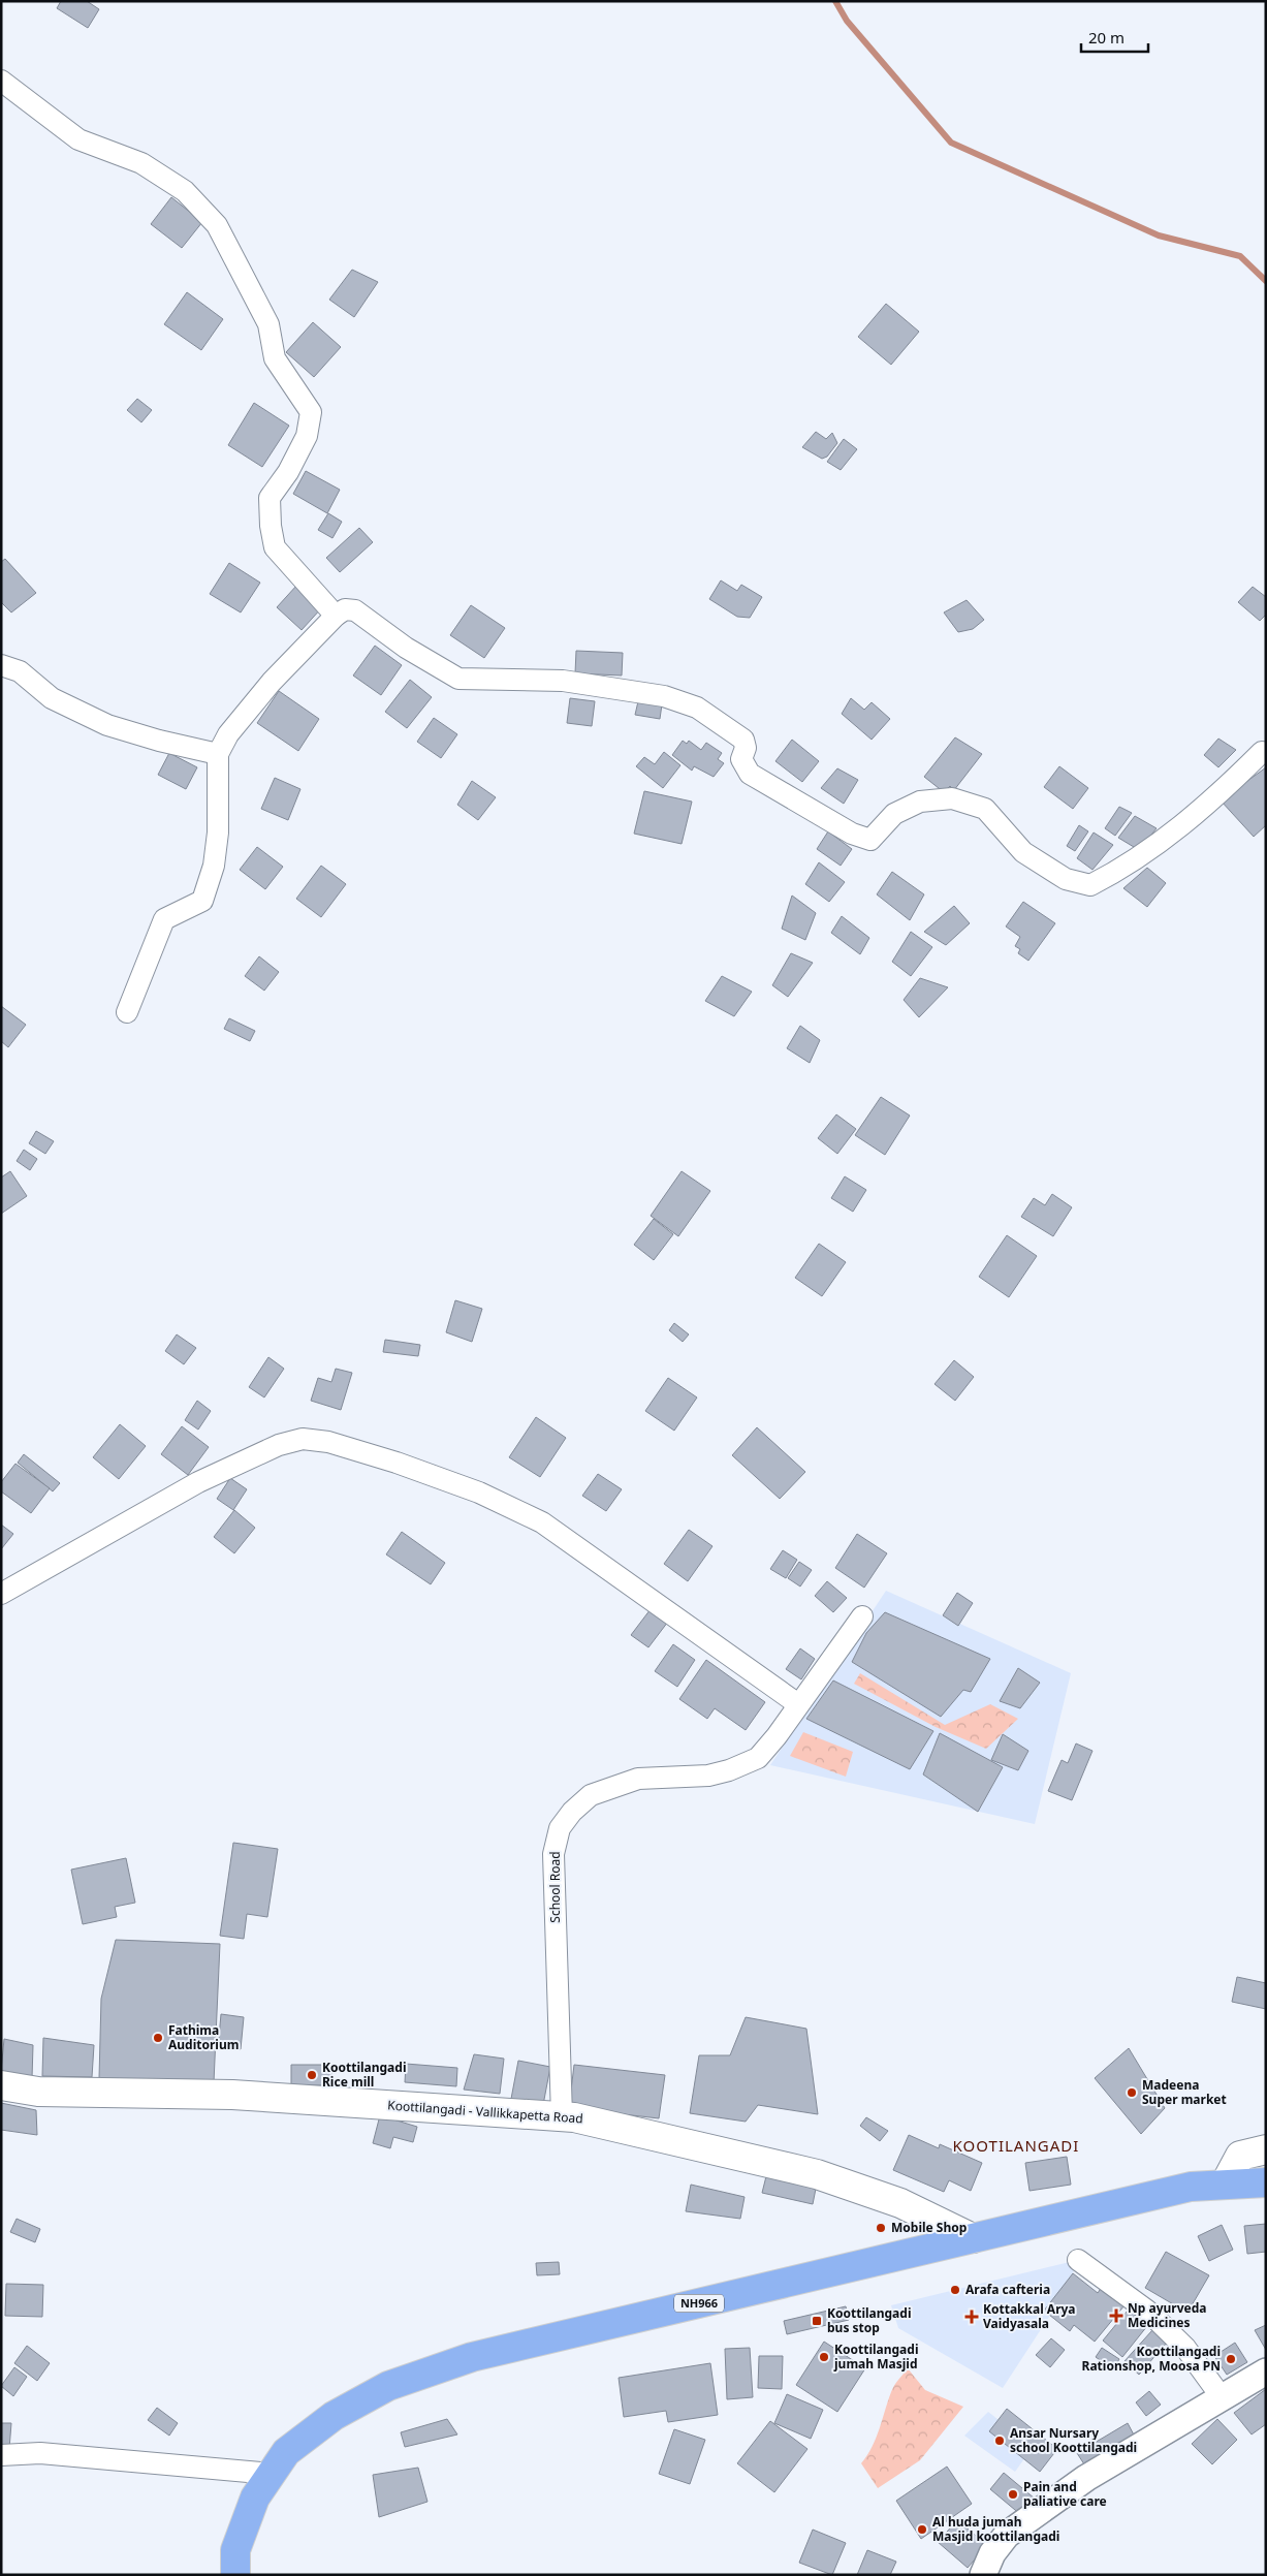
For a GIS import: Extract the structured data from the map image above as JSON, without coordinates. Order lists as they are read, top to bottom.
{
  "streets": {
    "highway": ["NH966"],
    "main road": ["Koottilangadi - Vallikkapetta Road"],
    "street": ["School Road"]
  },
  "crossings": [
    ["School Road", "Koottilangadi - Vallikkapetta Road"],
    ["Koottilangadi - Vallikkapetta Road", "NH966"]
  ],
  "districts": ["KOOTILANGADI"],
  "places": {
    "other": [
      "Fathima Auditorium",
      "Koottilangadi Rice mill",
      "Madeena Super market",
      "Mobile Shop",
      "Arafa cafteria",
      "Koottilangadi jumah Masjid",
      "Koottilangadi Rationshop, Moosa PN",
      "Ansar Nursary school Koottilangadi",
      "Pain and paliative care",
      "Al huda jumah Masjid koottilangadi"
    ],
    "health": ["Np ayurveda Medicines", "Kottakkal Arya Vaidyasala"],
    "transit": ["Koottilangadi bus stop"]
  },
  "scale_bar": "20 m"
}
